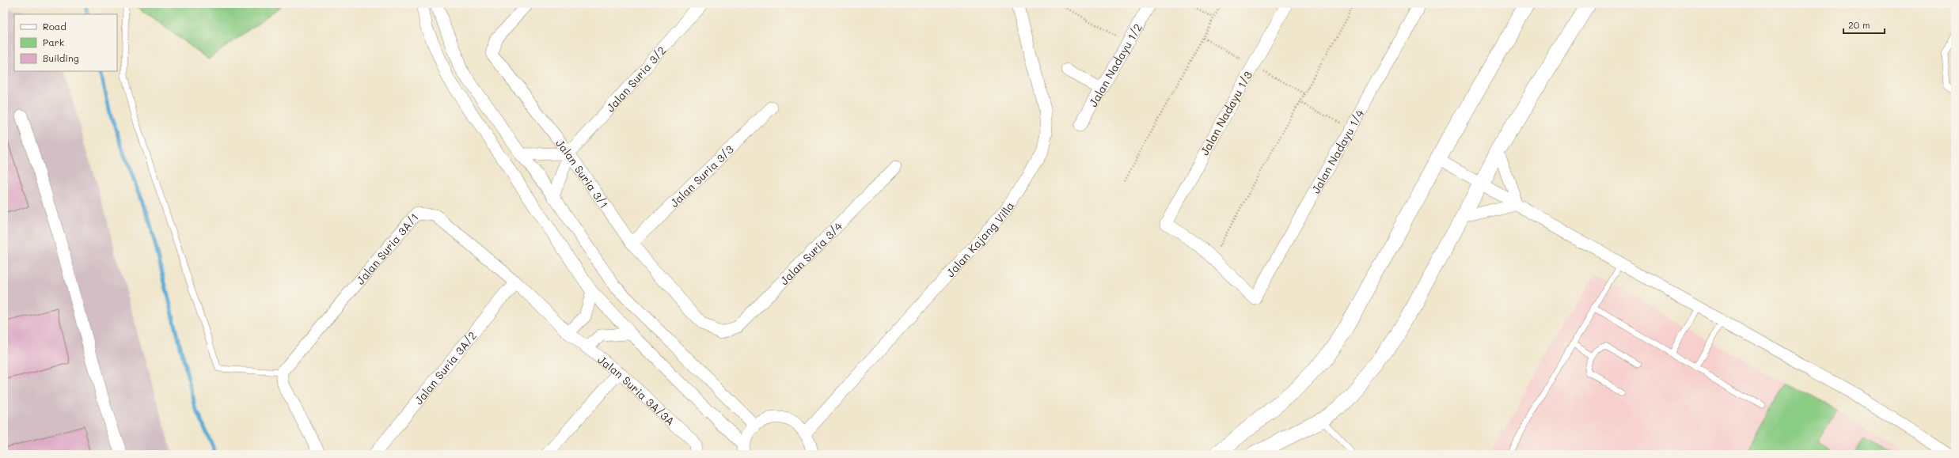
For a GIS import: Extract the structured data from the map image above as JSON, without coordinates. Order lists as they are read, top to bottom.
{
  "streets": {
    "street": [
      "Jalan Nadayu 1/2",
      "Jalan Suria 3/2",
      "Jalan Nadayu 1/3",
      "Jalan Nadayu 1/4",
      "Jalan Suria 3/1",
      "Jalan Suria 3/3",
      "Jalan Kajang Villa",
      "Jalan Suria 3A/1",
      "Jalan Suria 3/4",
      "Jalan Suria 3A/2",
      "Jalan Suria 3A/3A"
    ]
  },
  "crossings": [
    ["Jalan Suria 3/2", "Jalan Suria 3/1"],
    ["Jalan Nadayu 1/3", "Jalan Nadayu 1/4"],
    ["Jalan Suria 3/1", "Jalan Suria 3/3"],
    ["Jalan Suria 3/1", "Jalan Suria 3/4"],
    ["Jalan Suria 3A/1", "Jalan Suria 3A/2"],
    ["Jalan Suria 3A/1", "Jalan Suria 3A/3A"]
  ],
  "legend": ["Road", "Park", "Building"],
  "scale_bar": "20 m"
}
